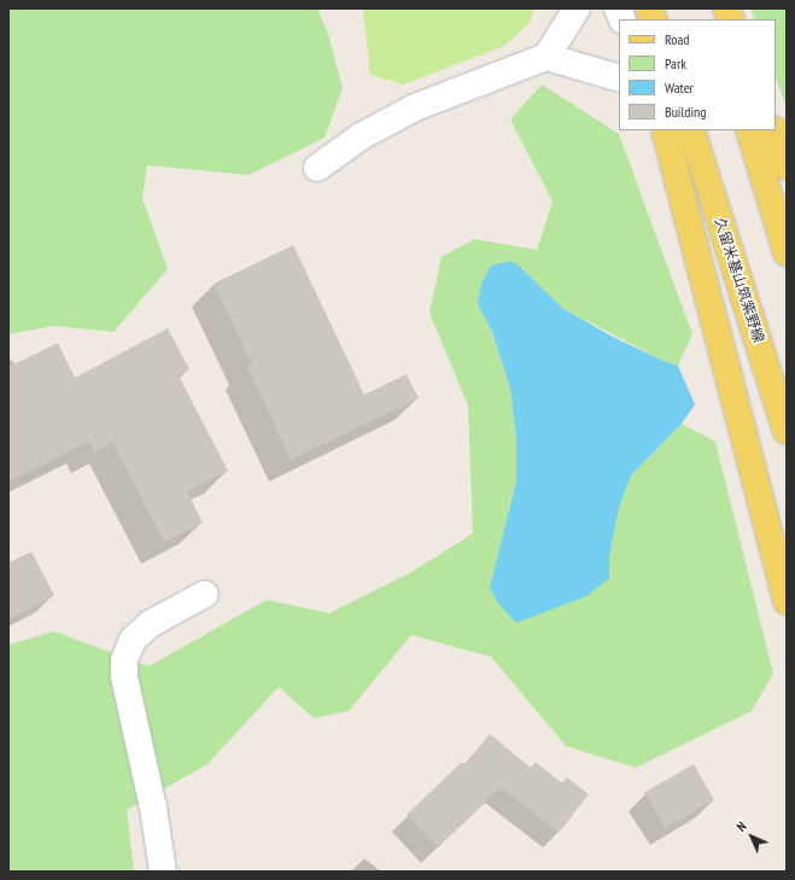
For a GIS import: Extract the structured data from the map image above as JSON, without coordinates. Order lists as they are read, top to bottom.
{
  "streets": {
    "main road": ["久留米基山筑紫野線"]
  },
  "legend": [
    "Road",
    "Park",
    "Water",
    "Building"
  ],
  "north": "top left"
}
